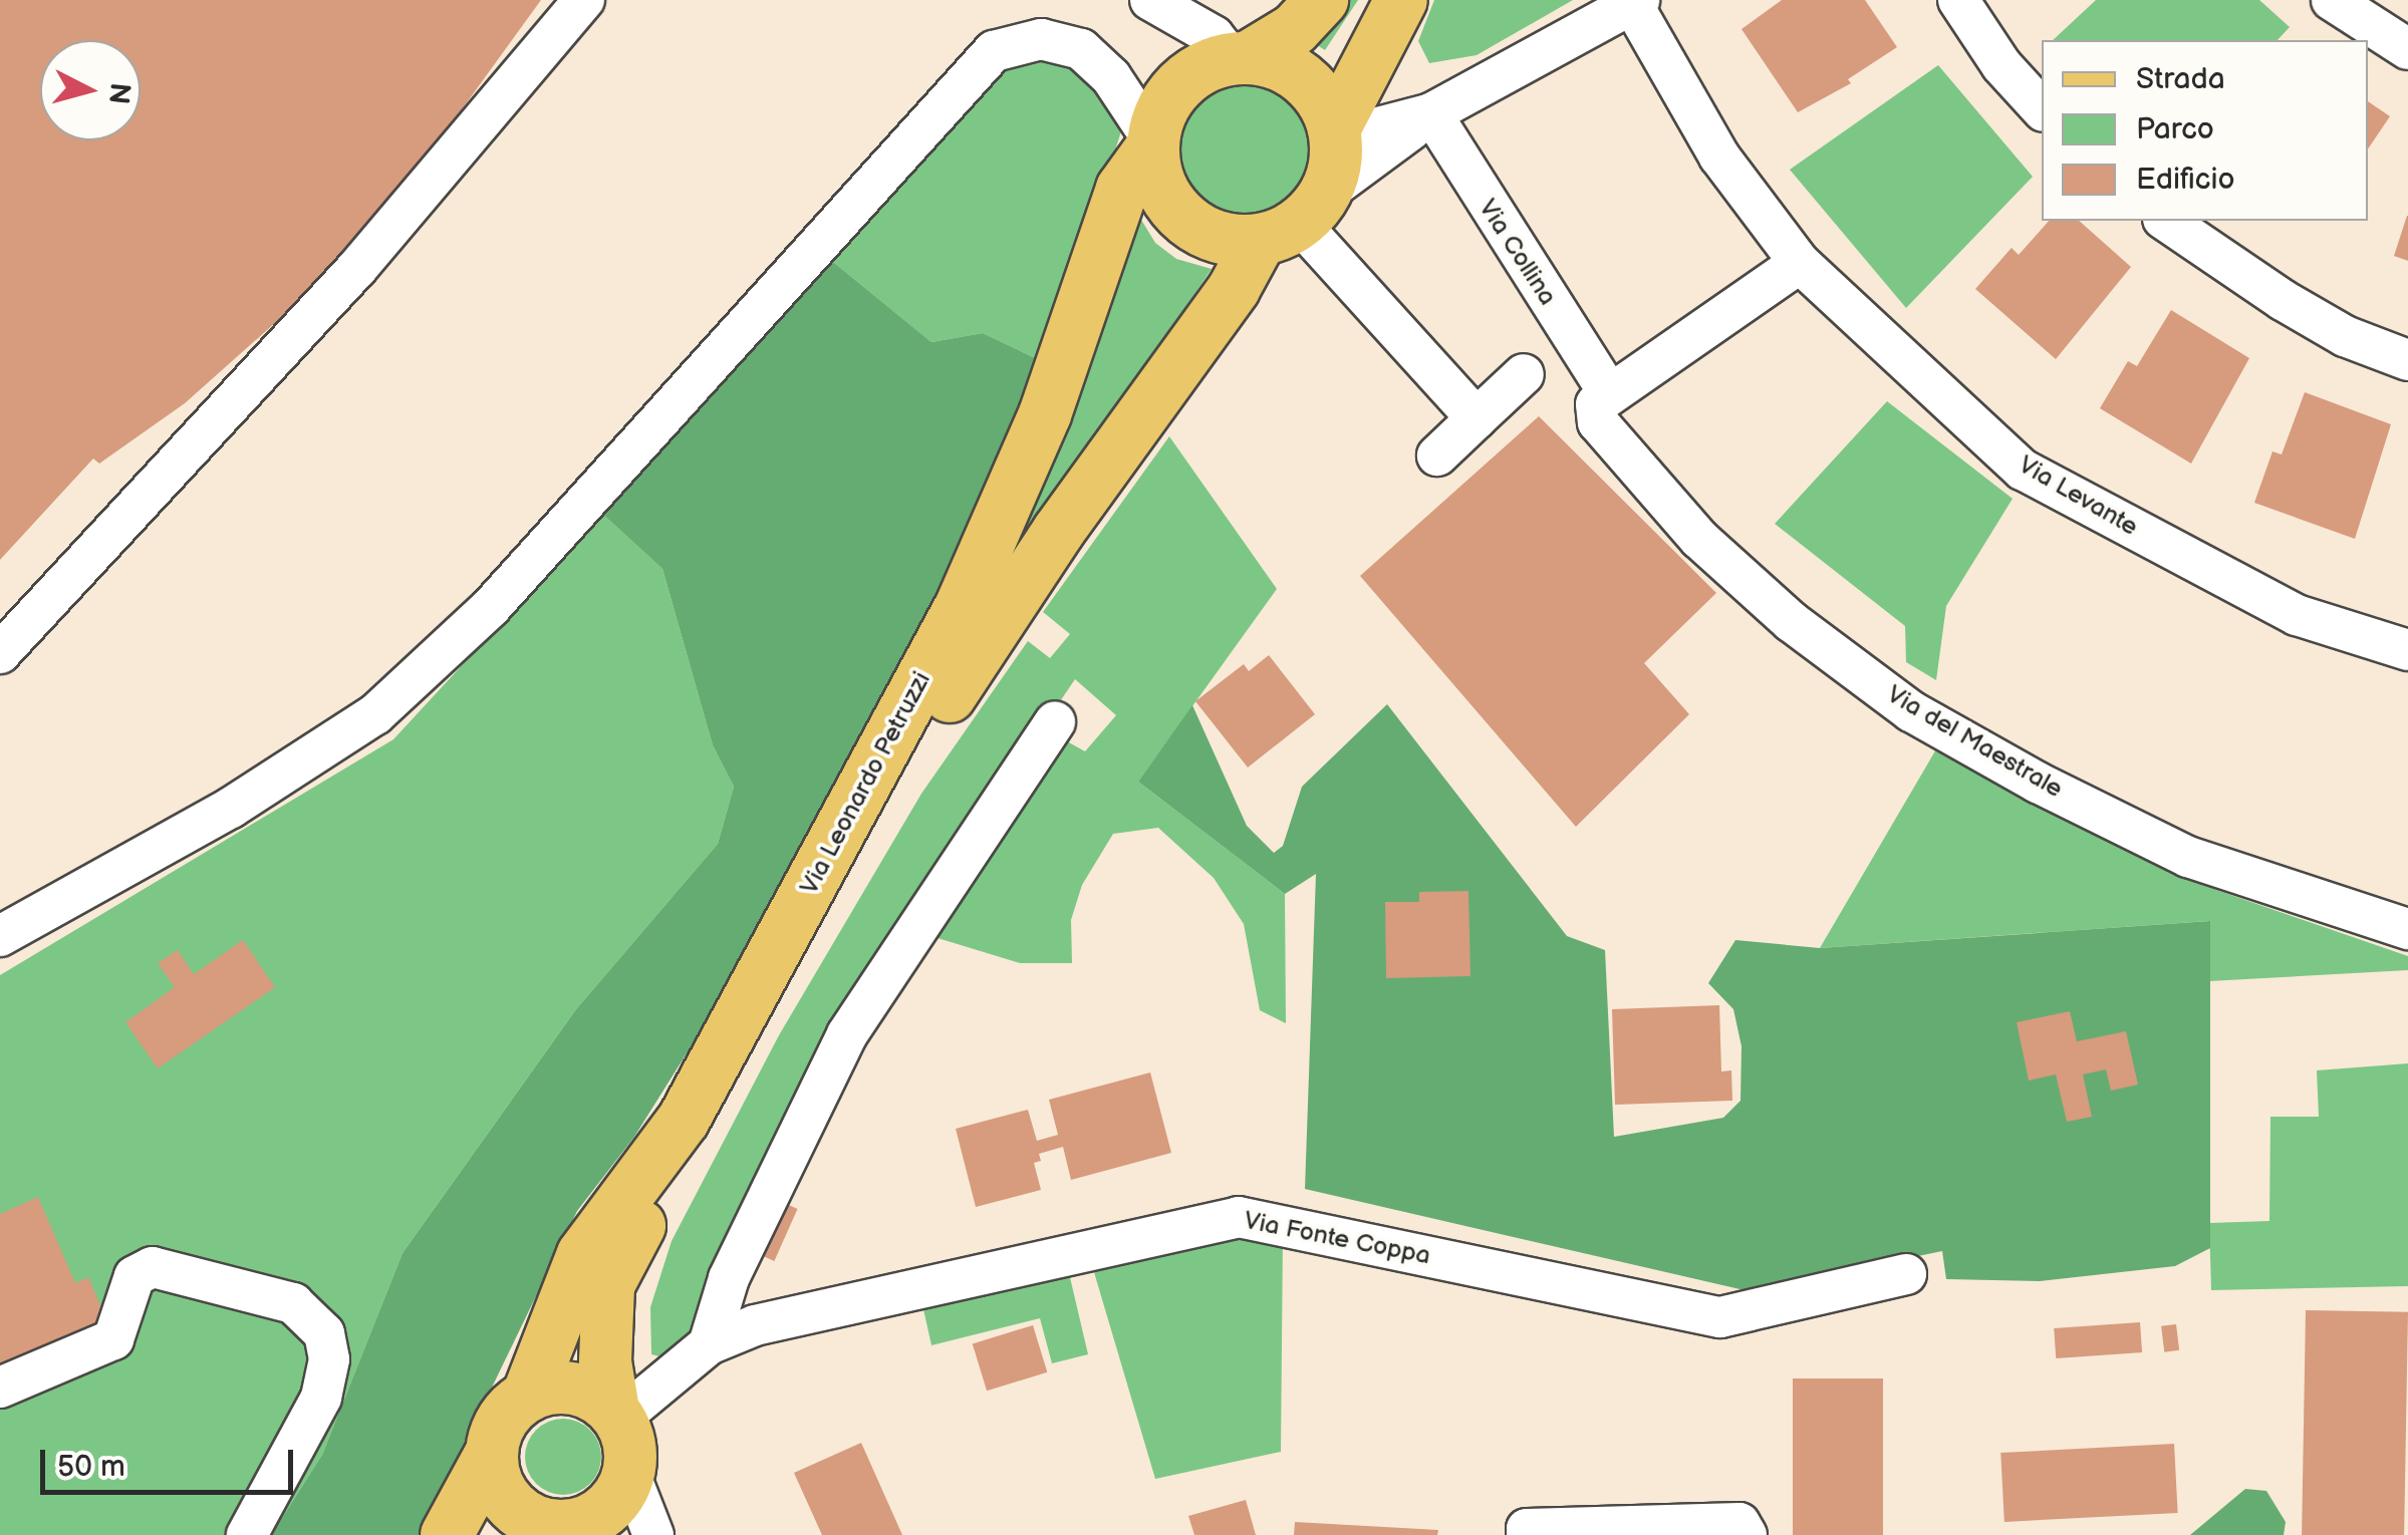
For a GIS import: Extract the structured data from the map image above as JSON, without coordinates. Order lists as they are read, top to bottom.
{
  "streets": {
    "main road": ["Via Leonardo Petruzzi"],
    "street": [
      "Via Collina",
      "Via Levante",
      "Via del Maestrale",
      "Via Fonte Coppa"
    ]
  },
  "crossings": [
    ["Via Collina", "Via del Maestrale"],
    ["Via Leonardo Petruzzi", "Via Fonte Coppa"]
  ],
  "legend": ["Strada", "Parco", "Edificio"],
  "scale_bar": "50 m",
  "north": "right"
}
